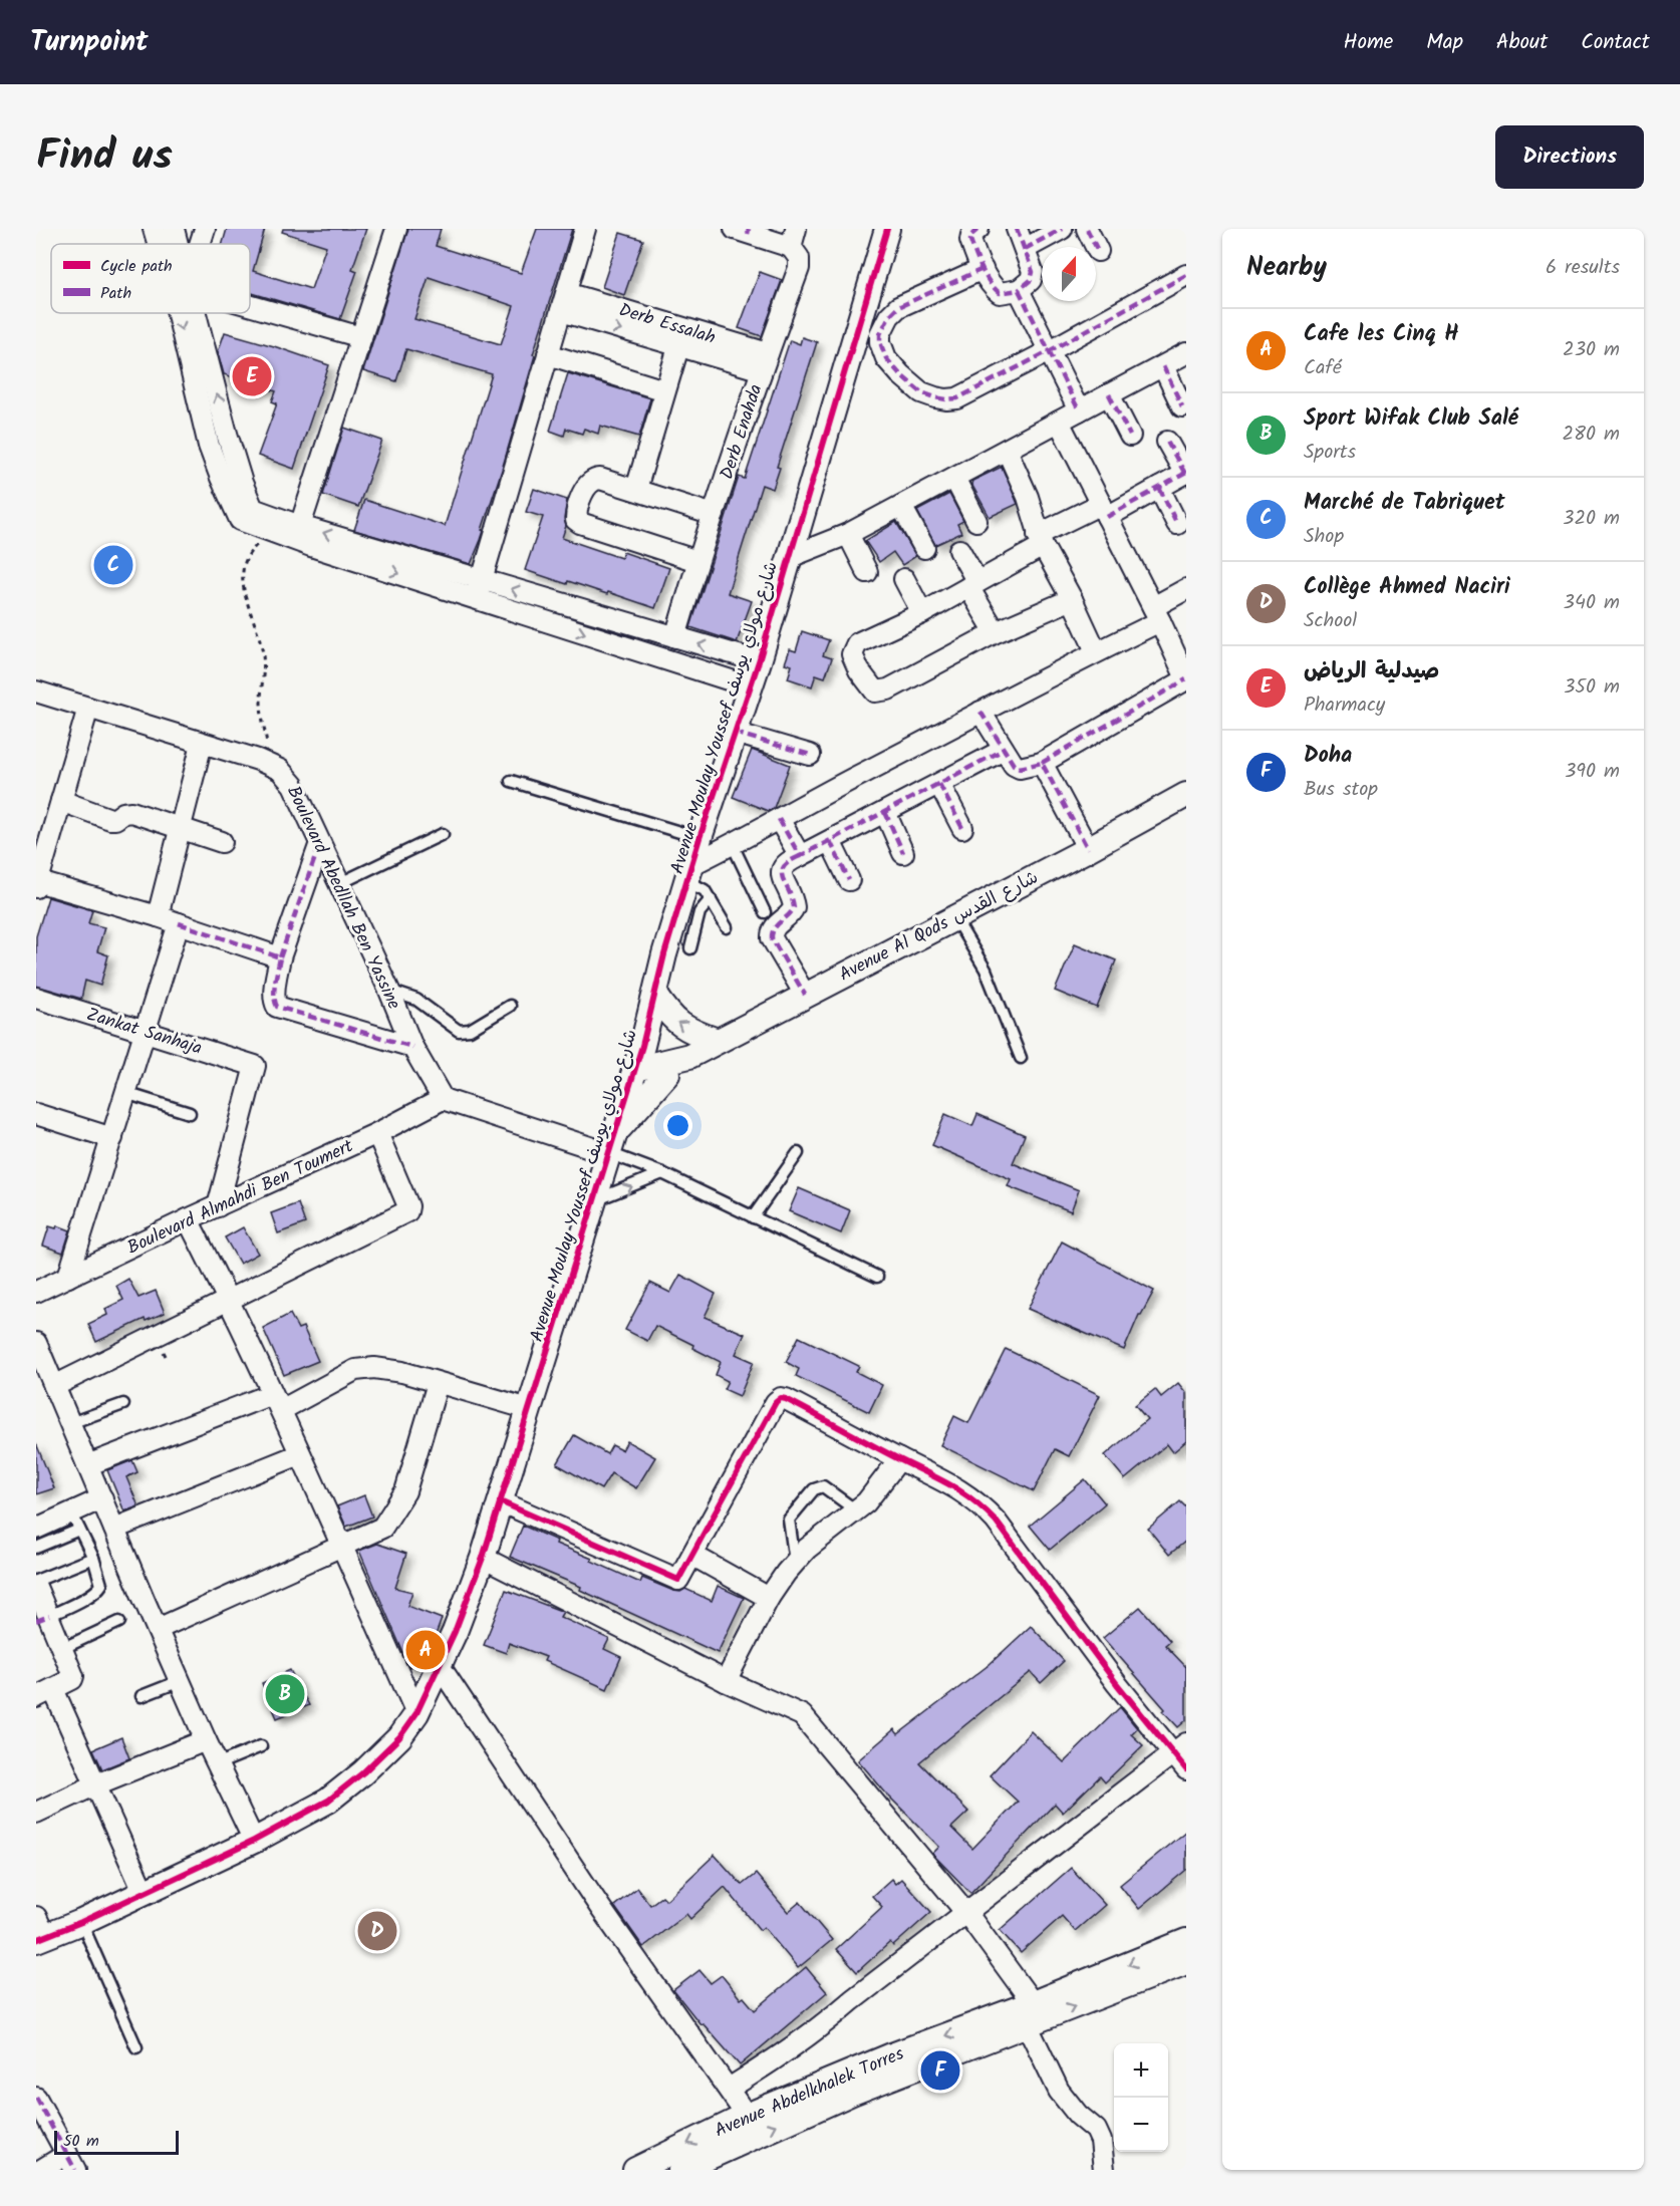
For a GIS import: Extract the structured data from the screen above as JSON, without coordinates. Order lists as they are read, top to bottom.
{
  "streets": {
    "street": [
      "Derb Essalah",
      "Derb Enahda",
      "Avenue Moulay Youssef شارع مولاي يوسف",
      "Boulevard Abedllah Ben Yassine",
      "Avenue Al Qods شارع القدس",
      "Zankat Sanhaja",
      "Boulevard Almahdi Ben Toumert",
      "Avenue Abdelkhalek Torres"
    ]
  },
  "crossings": [
    ["Derb Essalah", "Derb Enahda"],
    ["Avenue Moulay Youssef شارع مولاي يوسف", "Avenue Al Qods شارع القدس"],
    ["Boulevard Abedllah Ben Yassine", "Boulevard Almahdi Ben Toumert"],
    ["Zankat Sanhaja", "Boulevard Almahdi Ben Toumert"]
  ],
  "legend": ["Cycle path", "Path"],
  "scale_bar": "50 m",
  "north": "top",
  "page": {
    "header": "Turnpoint",
    "nav": [
      "Home",
      "Map",
      "About",
      "Contact"
    ],
    "title": "Find us",
    "buttons": "Directions",
    "heading": ["Nearby", "6 results"],
    "list": [
      {
        "mark": "A",
        "name": "Cafe les Cinq H",
        "note": "Café",
        "value": "230 m"
      },
      {
        "mark": "B",
        "name": "Sport Wifak Club Salé",
        "note": "Sports",
        "value": "280 m"
      },
      {
        "mark": "C",
        "name": "Marché de Tabriquet",
        "note": "Shop",
        "value": "320 m"
      },
      {
        "mark": "D",
        "name": "Collège Ahmed Naciri",
        "note": "School",
        "value": "340 m"
      },
      {
        "mark": "E",
        "name": "صيدلية الرياض",
        "note": "Pharmacy",
        "value": "350 m"
      },
      {
        "mark": "F",
        "name": "Doha",
        "note": "Bus stop",
        "value": "390 m"
      }
    ],
    "pins": [
      "E",
      "C",
      "A",
      "B",
      "D",
      "F"
    ],
    "map_buttons": ["+", "−"],
    "scale": "50 m"
  }
}
